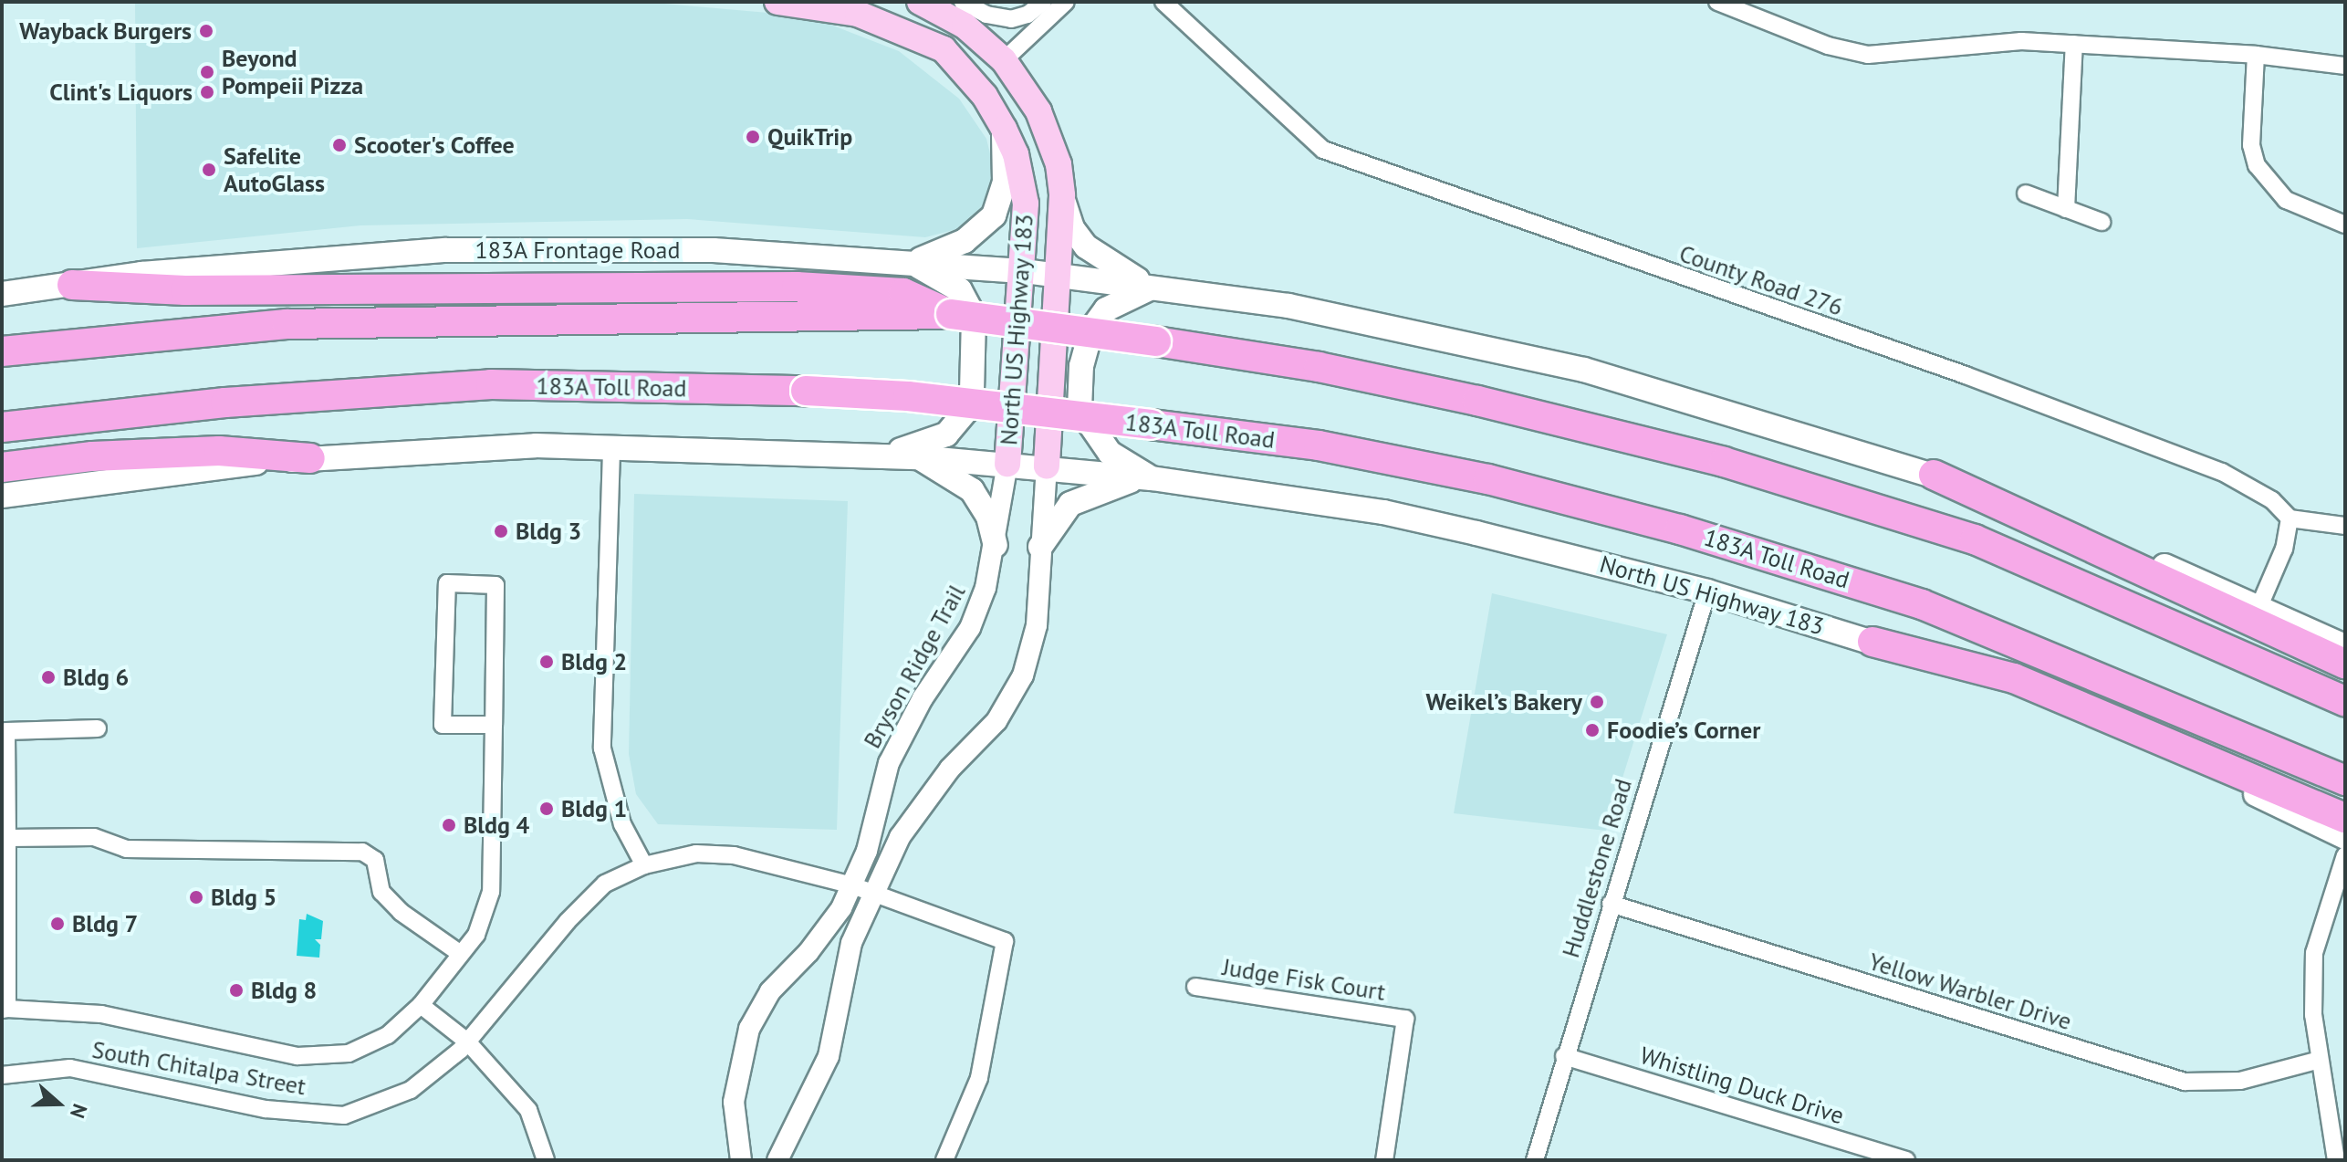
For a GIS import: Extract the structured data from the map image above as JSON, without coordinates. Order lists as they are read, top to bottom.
{
  "streets": {
    "highway": ["183A Toll Road"],
    "main road": ["183A Frontage Road", "North US Highway 183"],
    "street": [
      "County Road 276",
      "Bryson Ridge Trail",
      "Huddlestone Road",
      "Judge Fisk Court",
      "Yellow Warbler Drive",
      "South Chitalpa Street",
      "Whistling Duck Drive"
    ]
  },
  "crossings": [
    ["183A Frontage Road", "North US Highway 183"],
    ["North US Highway 183", "Bryson Ridge Trail"],
    ["North US Highway 183", "Huddlestone Road"],
    ["Bryson Ridge Trail", "South Chitalpa Street"],
    ["Huddlestone Road", "Yellow Warbler Drive"],
    ["Huddlestone Road", "Whistling Duck Drive"]
  ],
  "places": [
    "Wayback Burgers",
    "Beyond Pompeii Pizza",
    "Clint's Liquors",
    "QuikTrip",
    "Scooter's Coffee",
    "Safelite AutoGlass",
    "Bldg 3",
    "Bldg 2",
    "Bldg 6",
    "Weikel’s Bakery",
    "Foodie’s Corner",
    "Bldg 1",
    "Bldg 4",
    "Bldg 5",
    "Bldg 7",
    "Bldg 8"
  ],
  "north": "right"
}
